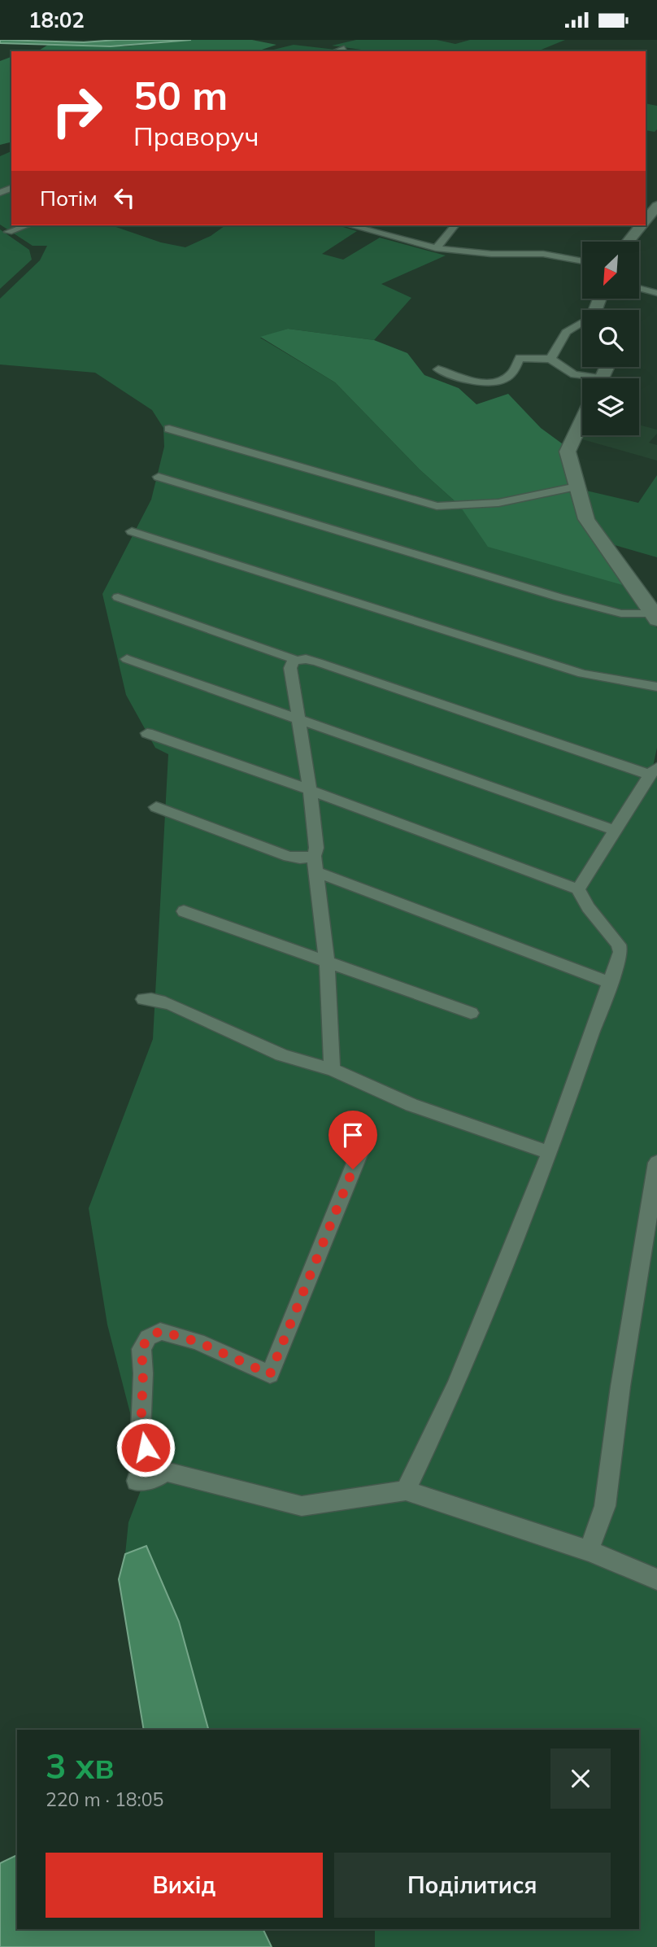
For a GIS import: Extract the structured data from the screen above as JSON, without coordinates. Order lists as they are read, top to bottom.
{
  "north": "bottom left",
  "page": {
    "status": "18:02",
    "turn": ["50 m", "Праворуч"],
    "then": "Потім",
    "heading": ["3 хв", "220 m · 18:05"],
    "buttons": ["Вихід", "Поділитися"]
  }
}
